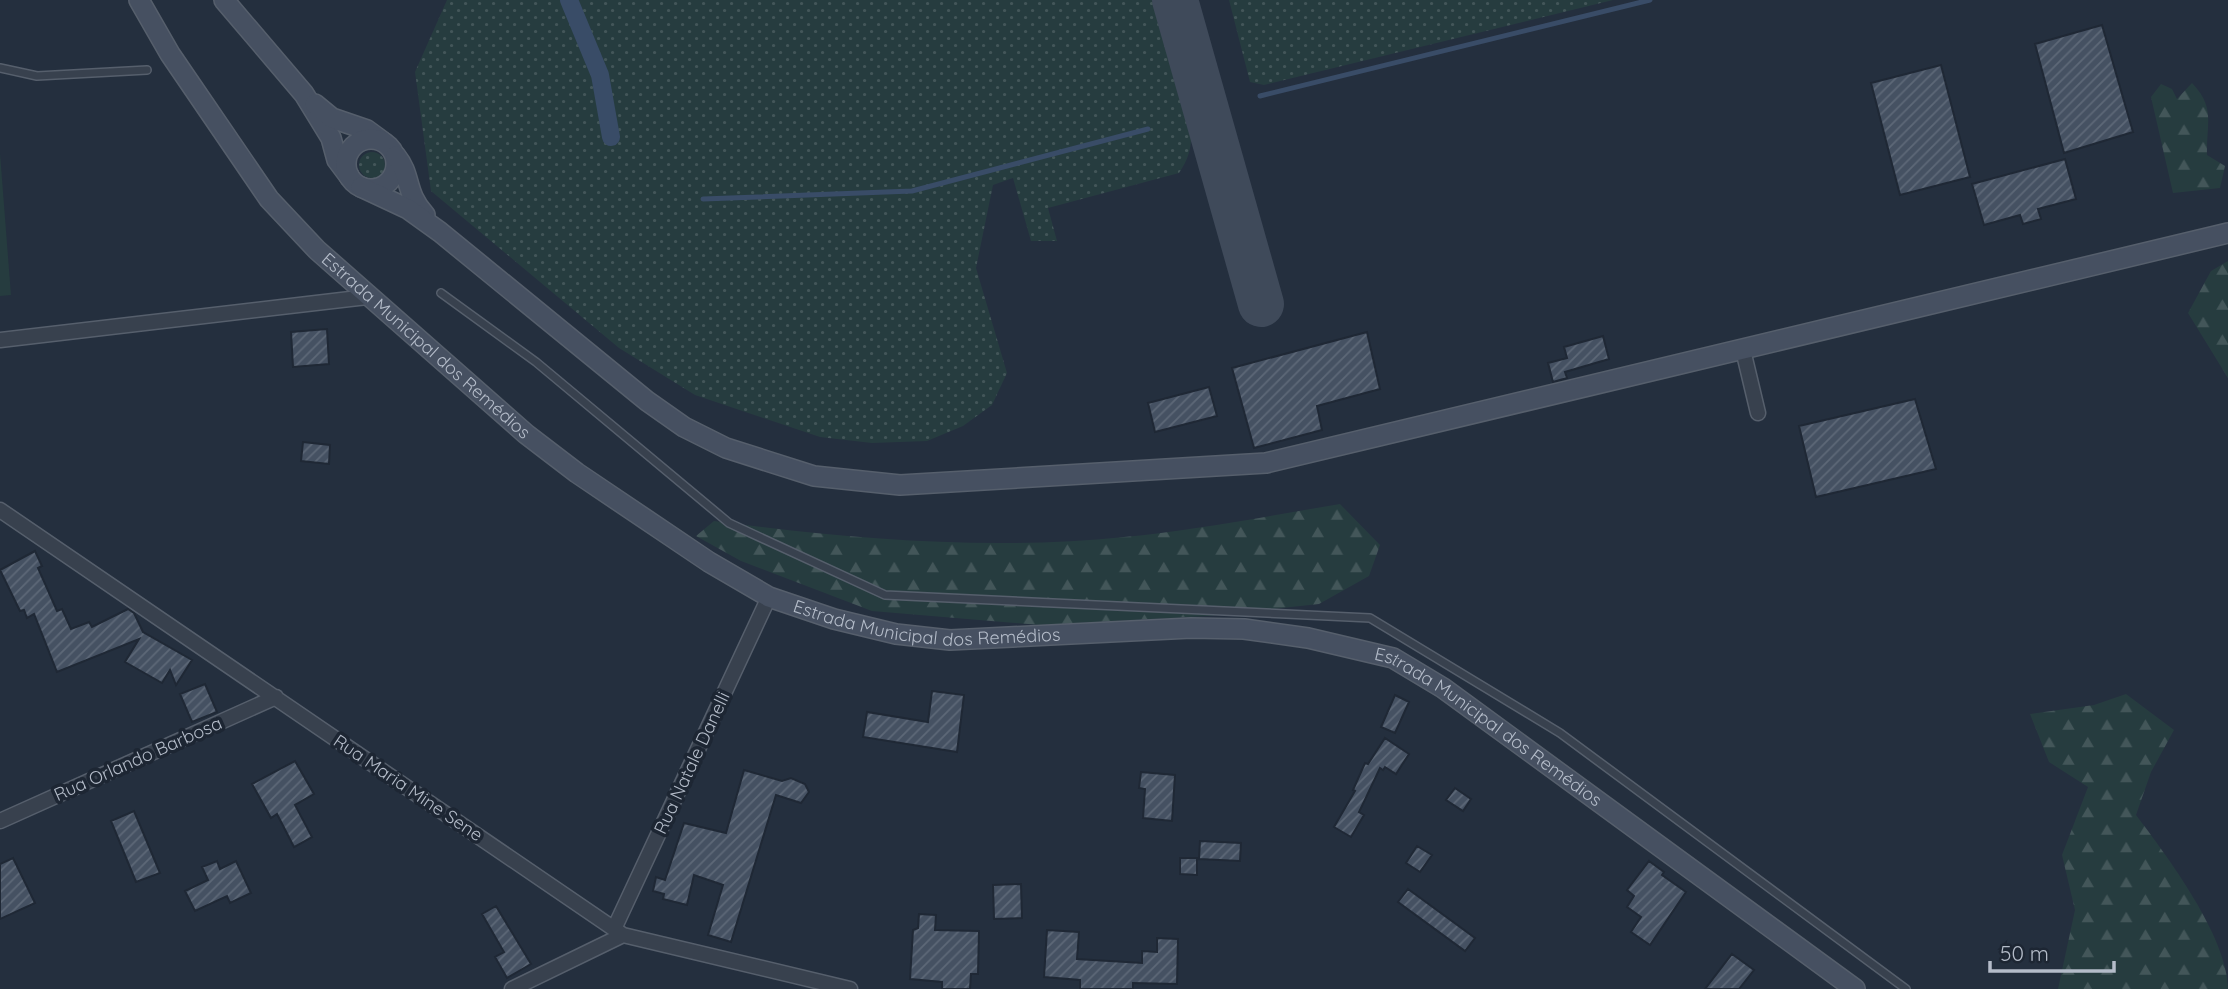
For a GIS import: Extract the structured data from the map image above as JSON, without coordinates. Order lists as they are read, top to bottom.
{
  "streets": {
    "street": [
      "Estrada Municipal dos Remédios",
      "Rua Orlando Barbosa",
      "Rua Natale Danelli",
      "Rua Maria Mine Sene"
    ]
  },
  "crossings": [
    ["Estrada Municipal dos Remédios", "Rua Natale Danelli"],
    ["Rua Orlando Barbosa", "Rua Maria Mine Sene"],
    ["Rua Natale Danelli", "Rua Maria Mine Sene"]
  ],
  "scale_bar": "50 m"
}
